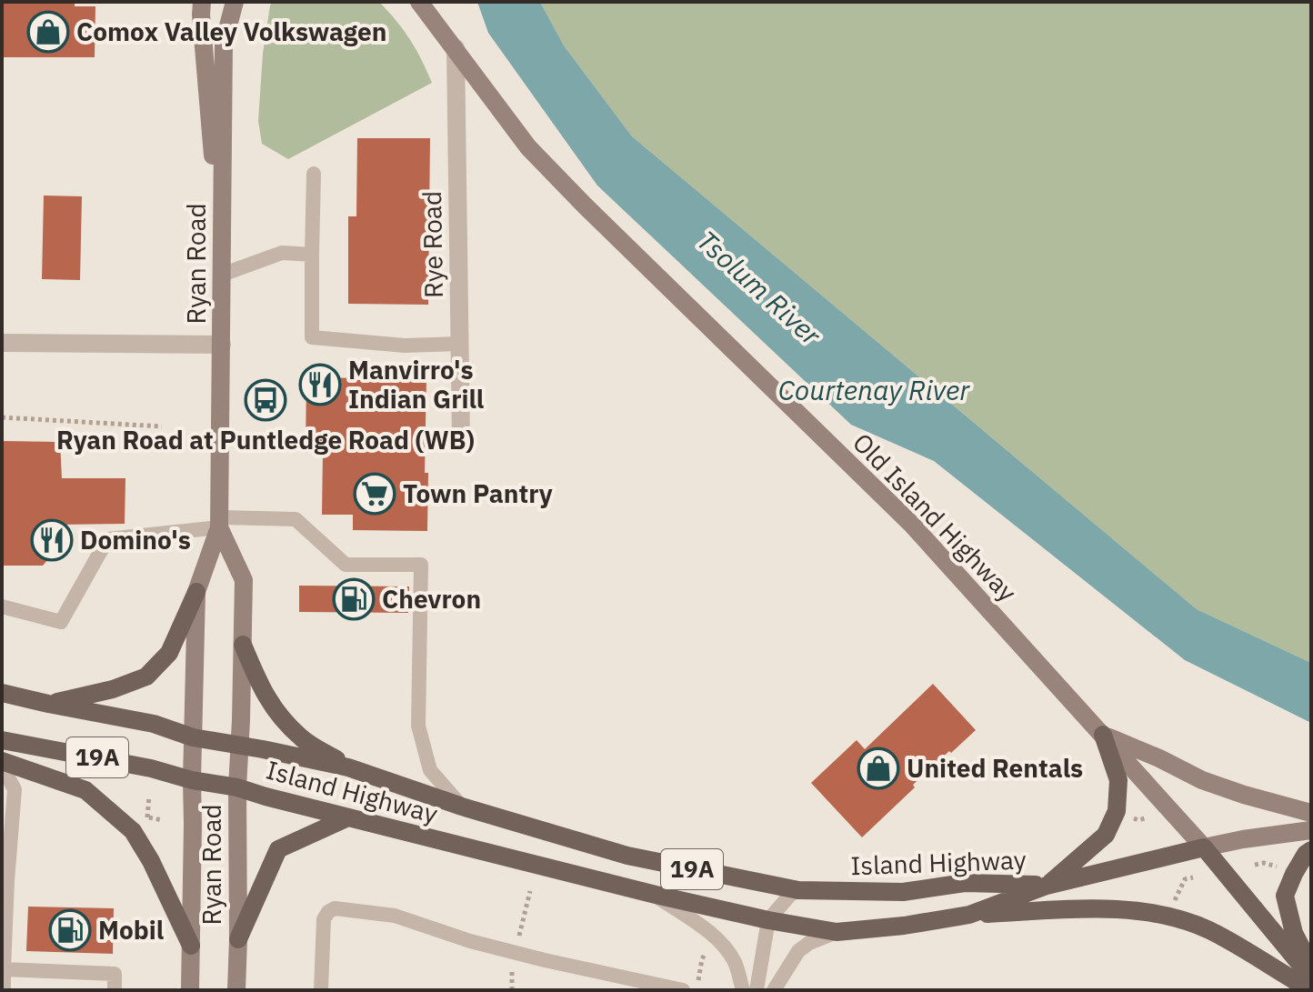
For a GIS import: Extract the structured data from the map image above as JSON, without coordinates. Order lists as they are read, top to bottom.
{
  "streets": {
    "main road": [
      "Ryan Road",
      "Old Island Highway",
      "19A",
      "Island Highway"
    ],
    "street": ["Rye Road"]
  },
  "crossings": [
    ["Rye Road", "Old Island Highway"],
    ["Ryan Road", "Island Highway"],
    ["Old Island Highway", "19A"],
    ["19A", "Island Highway"]
  ],
  "water": ["Tsolum River", "Courtenay River"],
  "places": {
    "shop": ["Comox Valley Volkswagen", "United Rentals"],
    "restaurant": ["Manvirro's Indian Grill", "Domino's"],
    "bus stop": ["Ryan Road at Puntledge Road (WB)"],
    "supermarket": ["Town Pantry"],
    "fuel station": ["Chevron", "Mobil"]
  }
}
